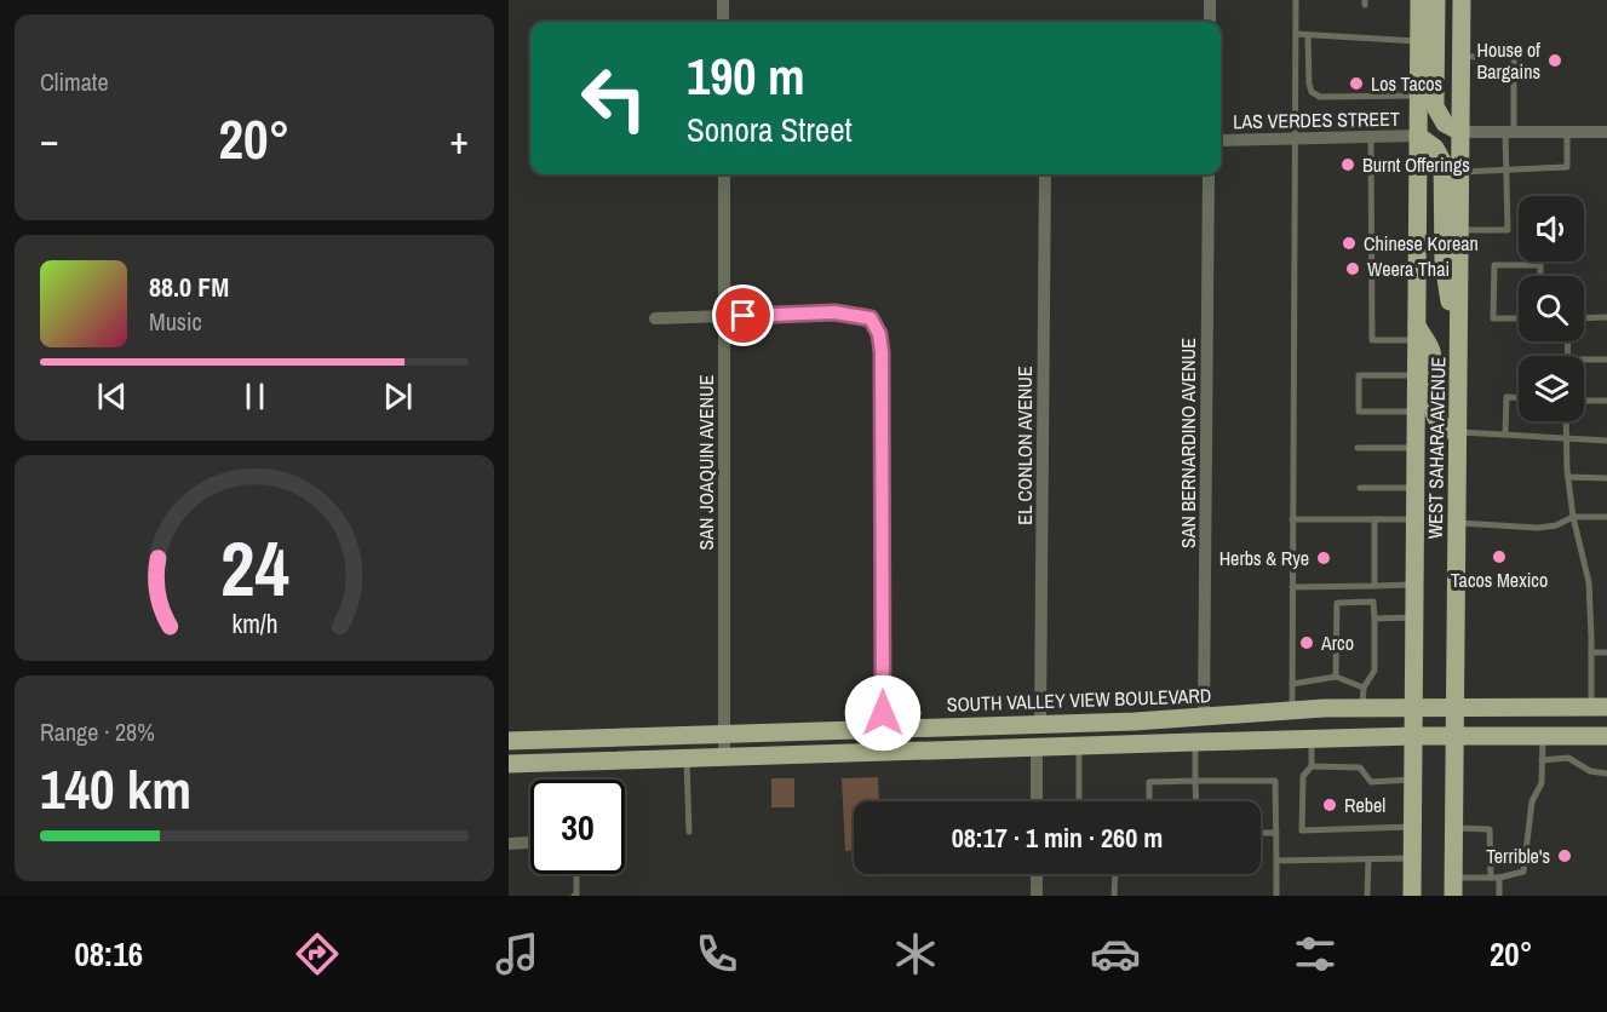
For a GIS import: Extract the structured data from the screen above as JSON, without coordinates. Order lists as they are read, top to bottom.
{
  "streets": {
    "main road": ["WEST SAHARA AVENUE", "SOUTH VALLEY VIEW BOULEVARD"],
    "street": [
      "LAS VERDES STREET",
      "SAN BERNARDINO AVENUE",
      "EL CONLON AVENUE",
      "SAN JOAQUIN AVENUE"
    ]
  },
  "crossings": [
    ["LAS VERDES STREET", "WEST SAHARA AVENUE"],
    ["SAN BERNARDINO AVENUE", "SOUTH VALLEY VIEW BOULEVARD"],
    ["EL CONLON AVENUE", "SOUTH VALLEY VIEW BOULEVARD"],
    ["WEST SAHARA AVENUE", "SOUTH VALLEY VIEW BOULEVARD"],
    ["SAN JOAQUIN AVENUE", "SOUTH VALLEY VIEW BOULEVARD"]
  ],
  "places": [
    "House of Bargains",
    "Los Tacos",
    "Burnt Offerings",
    "Chinese Korean",
    "Weera Thai",
    "Tacos Mexico",
    "Herbs & Rye",
    "Arco",
    "Rebel",
    "Terrible's"
  ],
  "page": {
    "tile": [
      "Climate",
      ["Range · 28%", "140 km"]
    ],
    "turn": ["190 m", "Sonora Street"],
    "heat": ["−", "20°", "+"],
    "song": ["88.0 FM", "Music"],
    "limit": "30",
    "trip": "08:17 · 1 min · 260 m",
    "tabs": ["08:16", "20°"],
    "gauge": ["24", "km/h"]
  }
}
